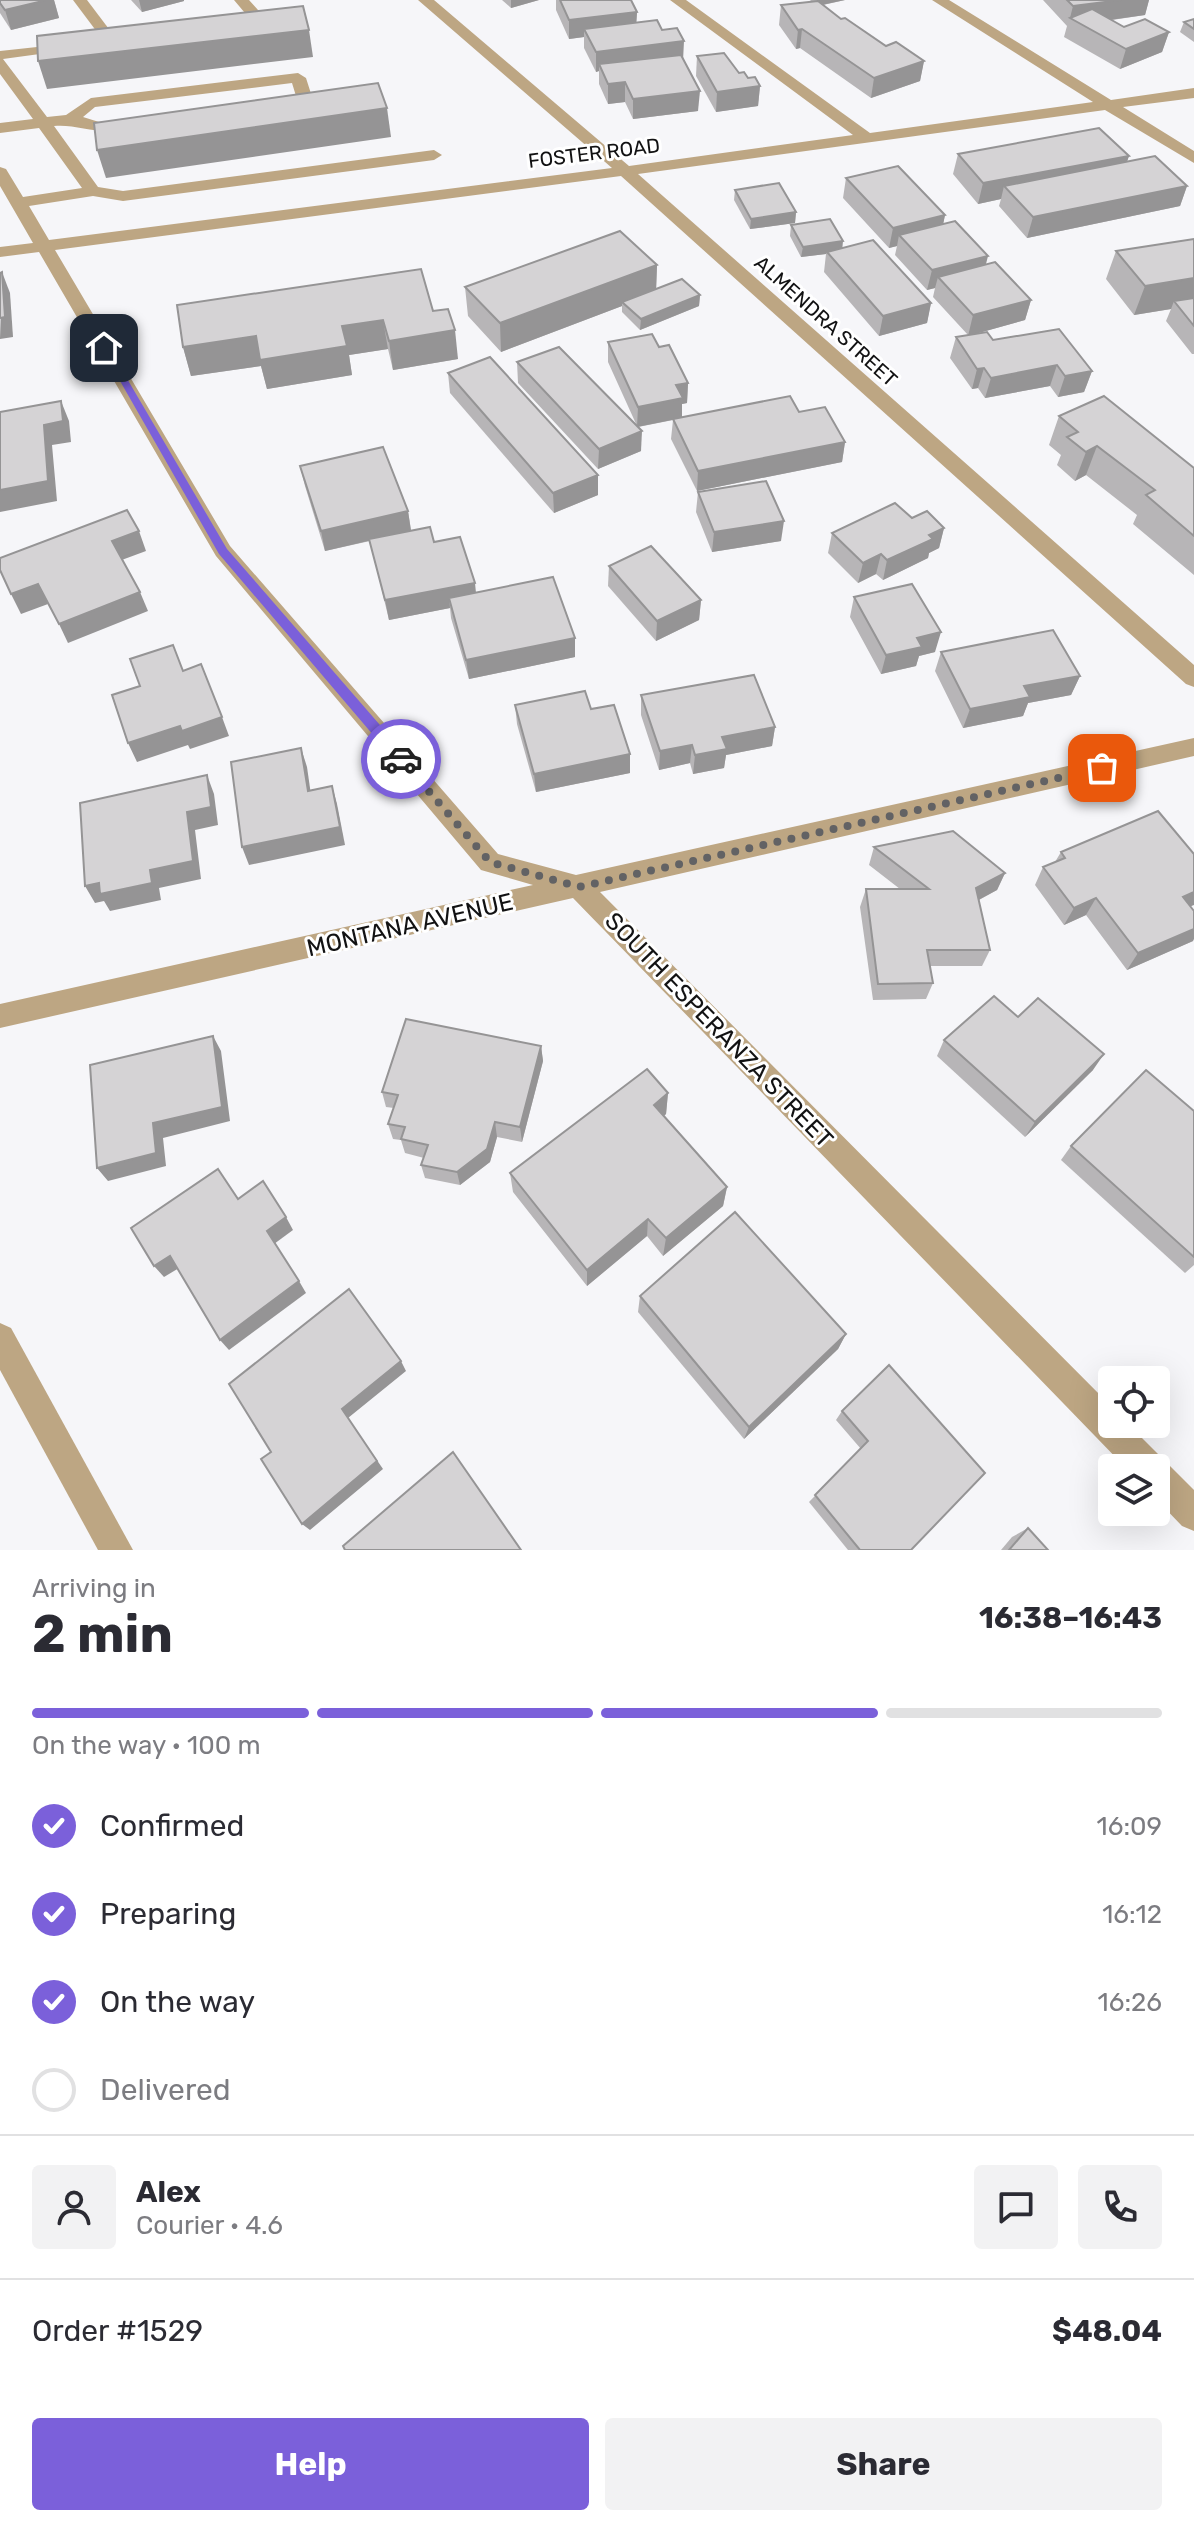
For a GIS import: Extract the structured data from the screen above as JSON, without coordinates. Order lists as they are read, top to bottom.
{
  "streets": {
    "street": [
      "FOSTER ROAD",
      "ALMENDRA STREET",
      "MONTANA AVENUE",
      "SOUTH ESPERANZA STREET"
    ]
  },
  "crossings": [
    ["FOSTER ROAD", "ALMENDRA STREET"],
    ["FOSTER ROAD", "SOUTH ESPERANZA STREET"],
    ["MONTANA AVENUE", "SOUTH ESPERANZA STREET"]
  ],
  "page": {
    "heading": ["2 min", "Arriving in", "16:38–16:43"],
    "panel": [
      "Alex",
      "Courier · 4.6",
      "Order #1529",
      "$48.04"
    ],
    "bar": "On the way · 100 m",
    "list": [
      ["Confirmed", "16:09"],
      ["Preparing", "16:12"],
      ["On the way", "16:26"],
      "Delivered"
    ],
    "buttons": ["Help", "Share"]
  }
}
